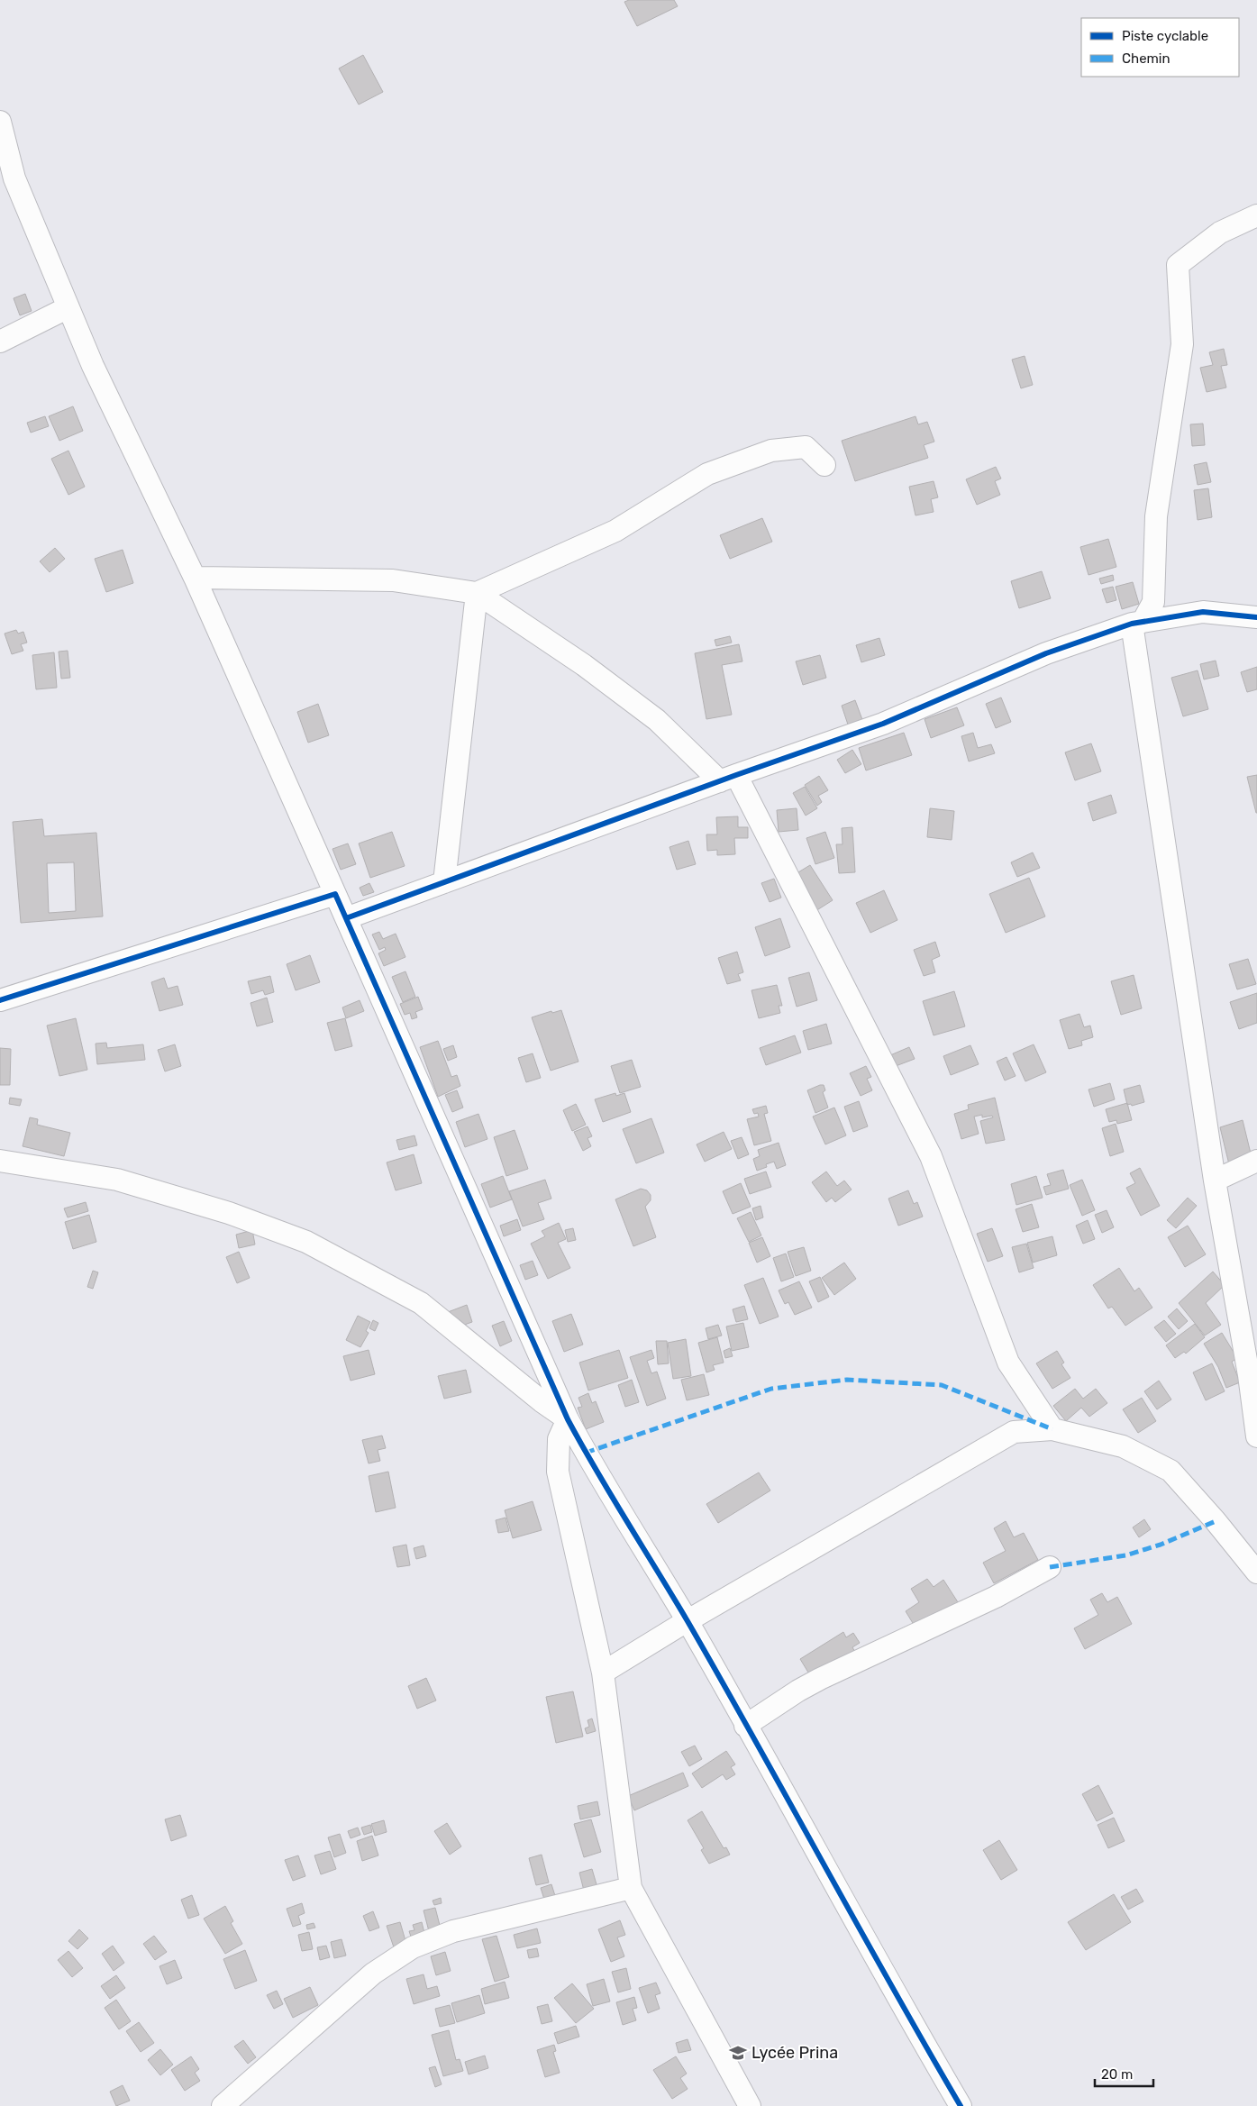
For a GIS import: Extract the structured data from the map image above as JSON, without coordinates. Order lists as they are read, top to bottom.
{
  "places": {
    "school or university": ["Lycée Prina"]
  },
  "legend": ["Piste cyclable", "Chemin"],
  "scale_bar": "20 m"
}
